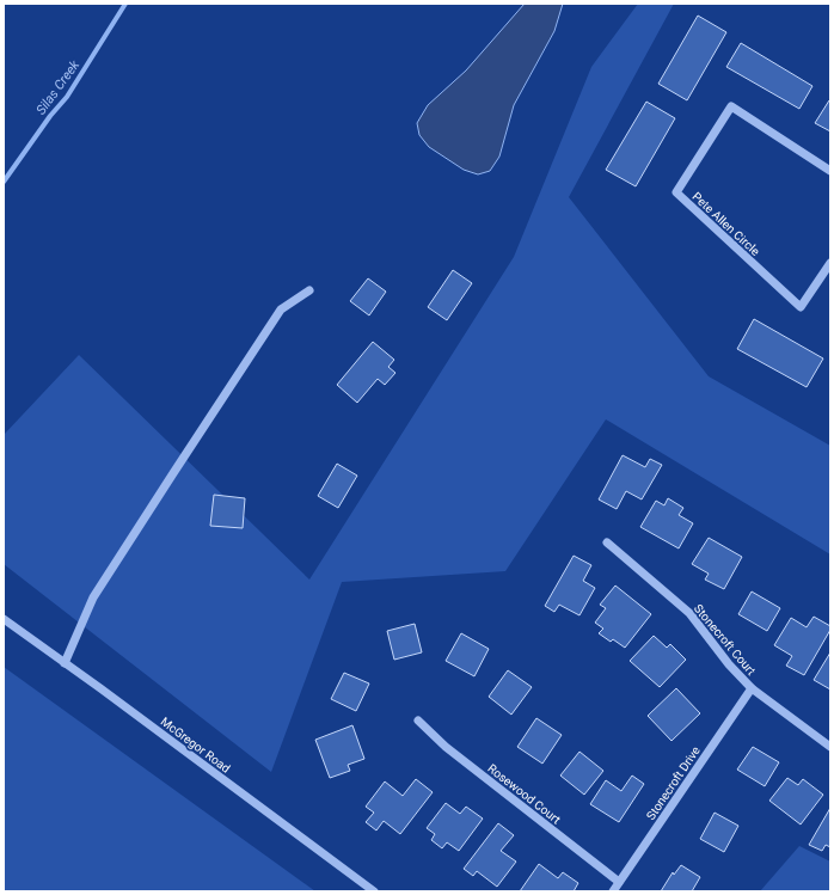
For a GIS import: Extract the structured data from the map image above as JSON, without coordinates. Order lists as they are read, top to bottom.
{
  "streets": {
    "street": [
      "Pete Allen Circle",
      "Stonecroft Court",
      "McGregor Road",
      "Stonecroft Drive",
      "Rosewood Court"
    ]
  },
  "crossings": [
    ["Stonecroft Court", "Stonecroft Drive"],
    ["Stonecroft Drive", "Rosewood Court"]
  ],
  "water": ["Silas Creek"]
}
